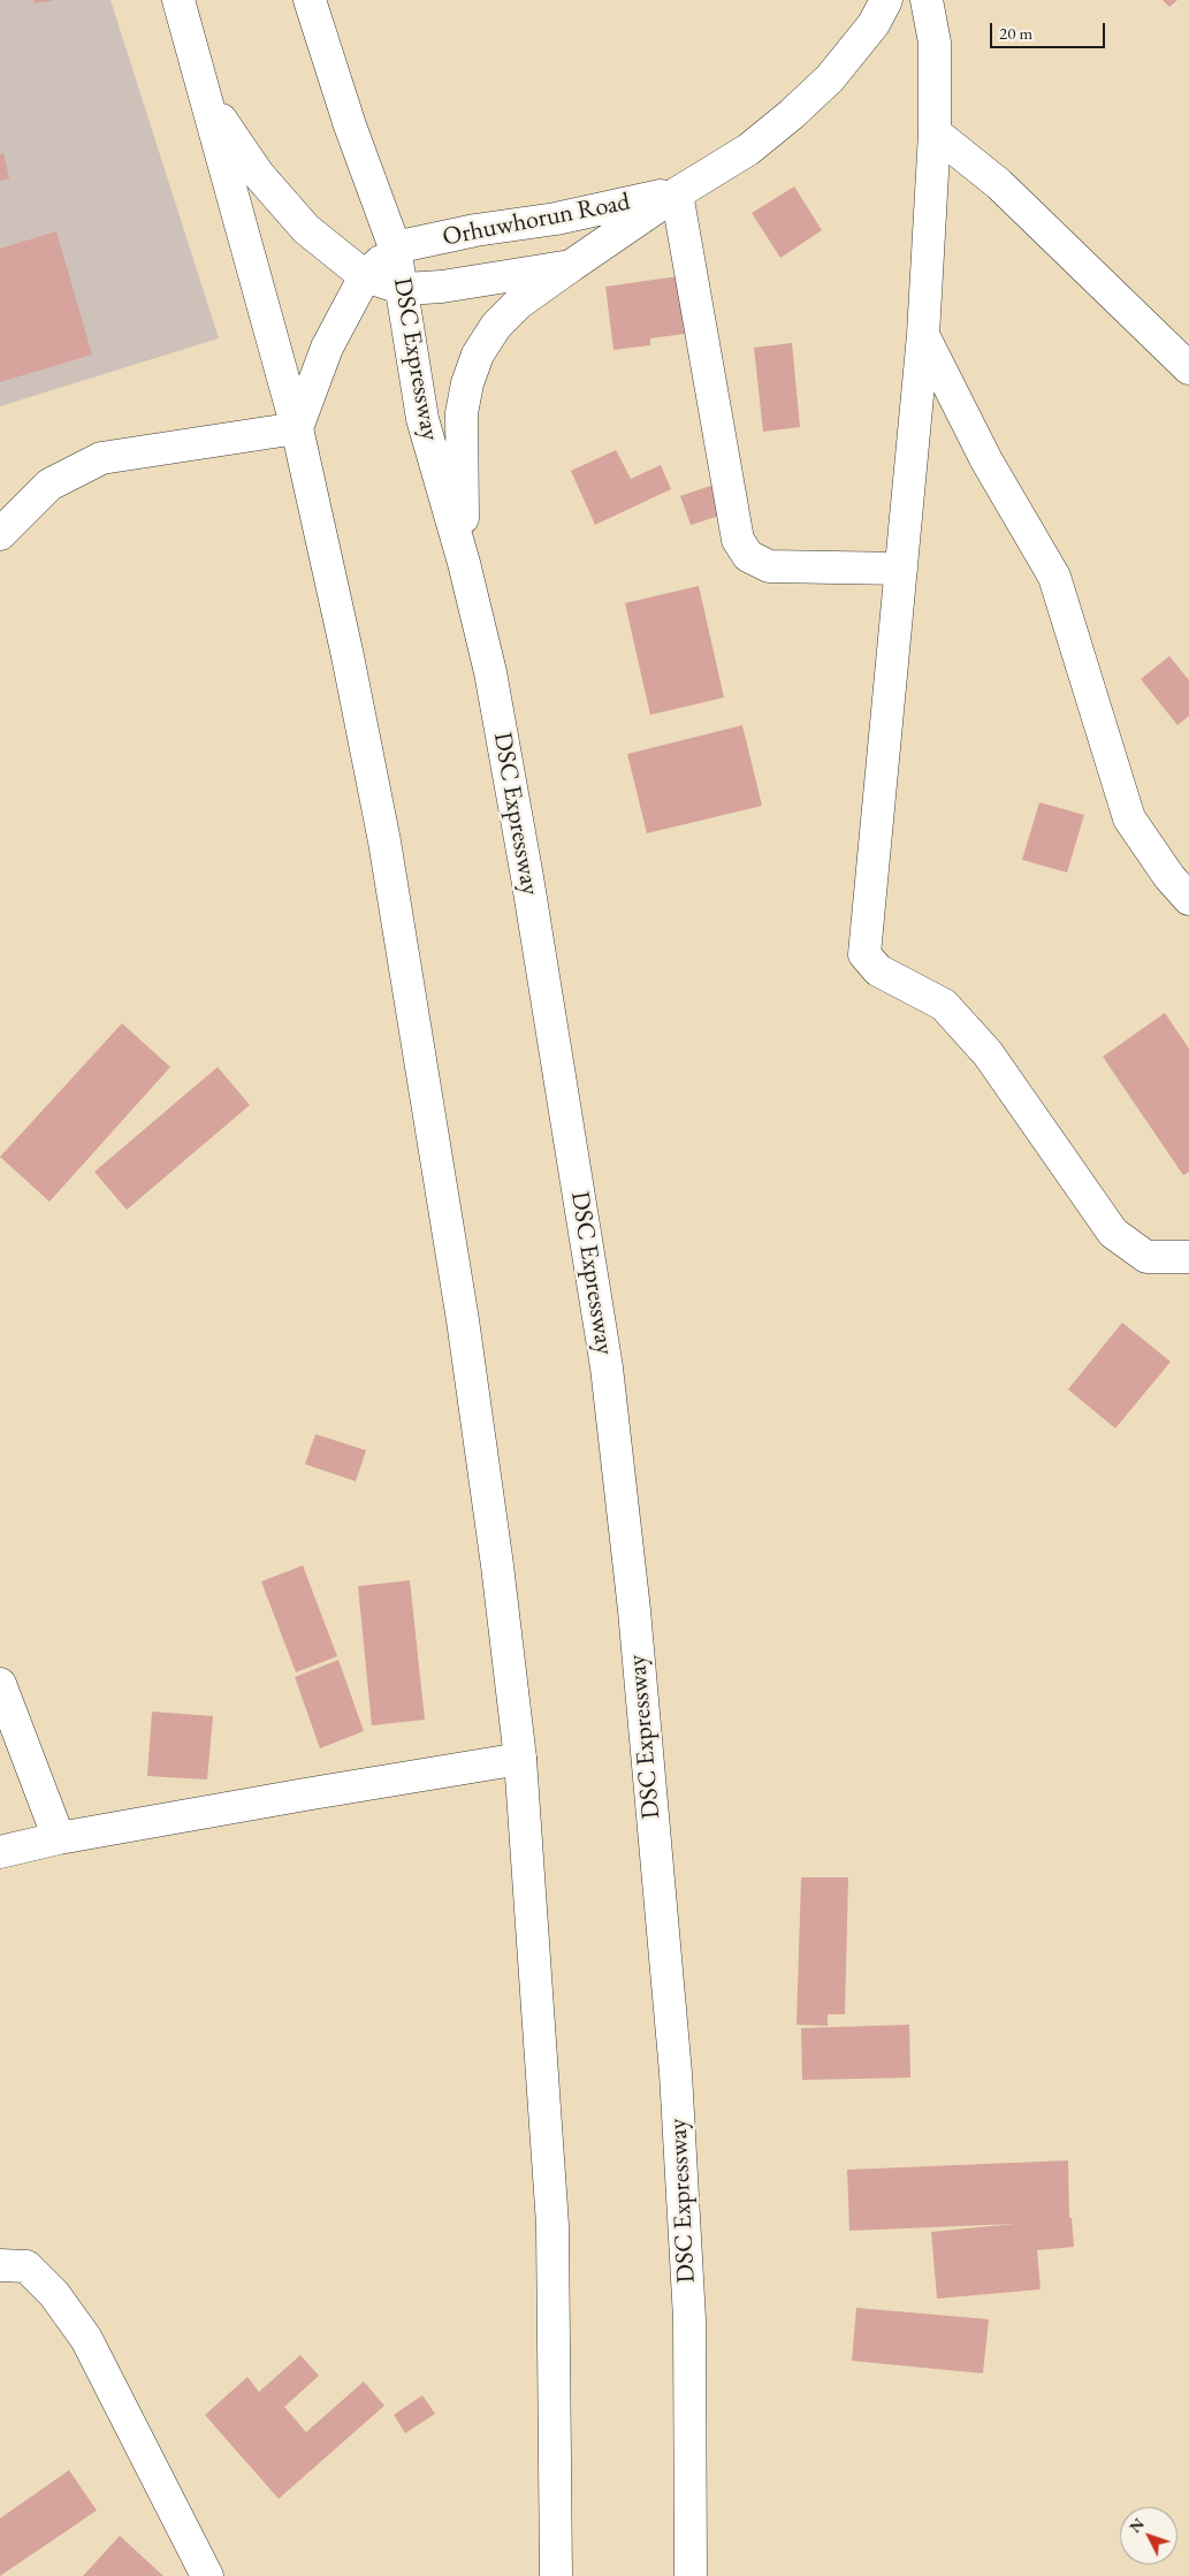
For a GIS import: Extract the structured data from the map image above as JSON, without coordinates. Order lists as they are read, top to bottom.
{
  "streets": {
    "main road": ["Orhuwhorun Road", "DSC Expressway"]
  },
  "crossings": [
    ["Orhuwhorun Road", "DSC Expressway"]
  ],
  "scale_bar": "20 m",
  "north": "top left"
}
